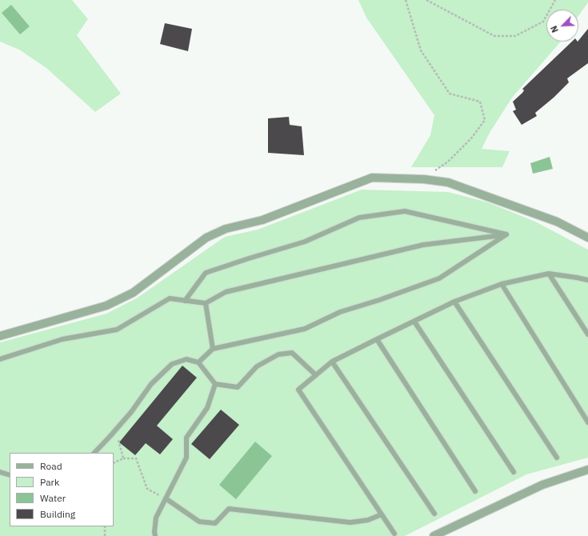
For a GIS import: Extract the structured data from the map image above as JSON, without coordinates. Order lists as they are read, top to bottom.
{
  "legend": [
    "Road",
    "Park",
    "Water",
    "Building"
  ],
  "north": "bottom left"
}
